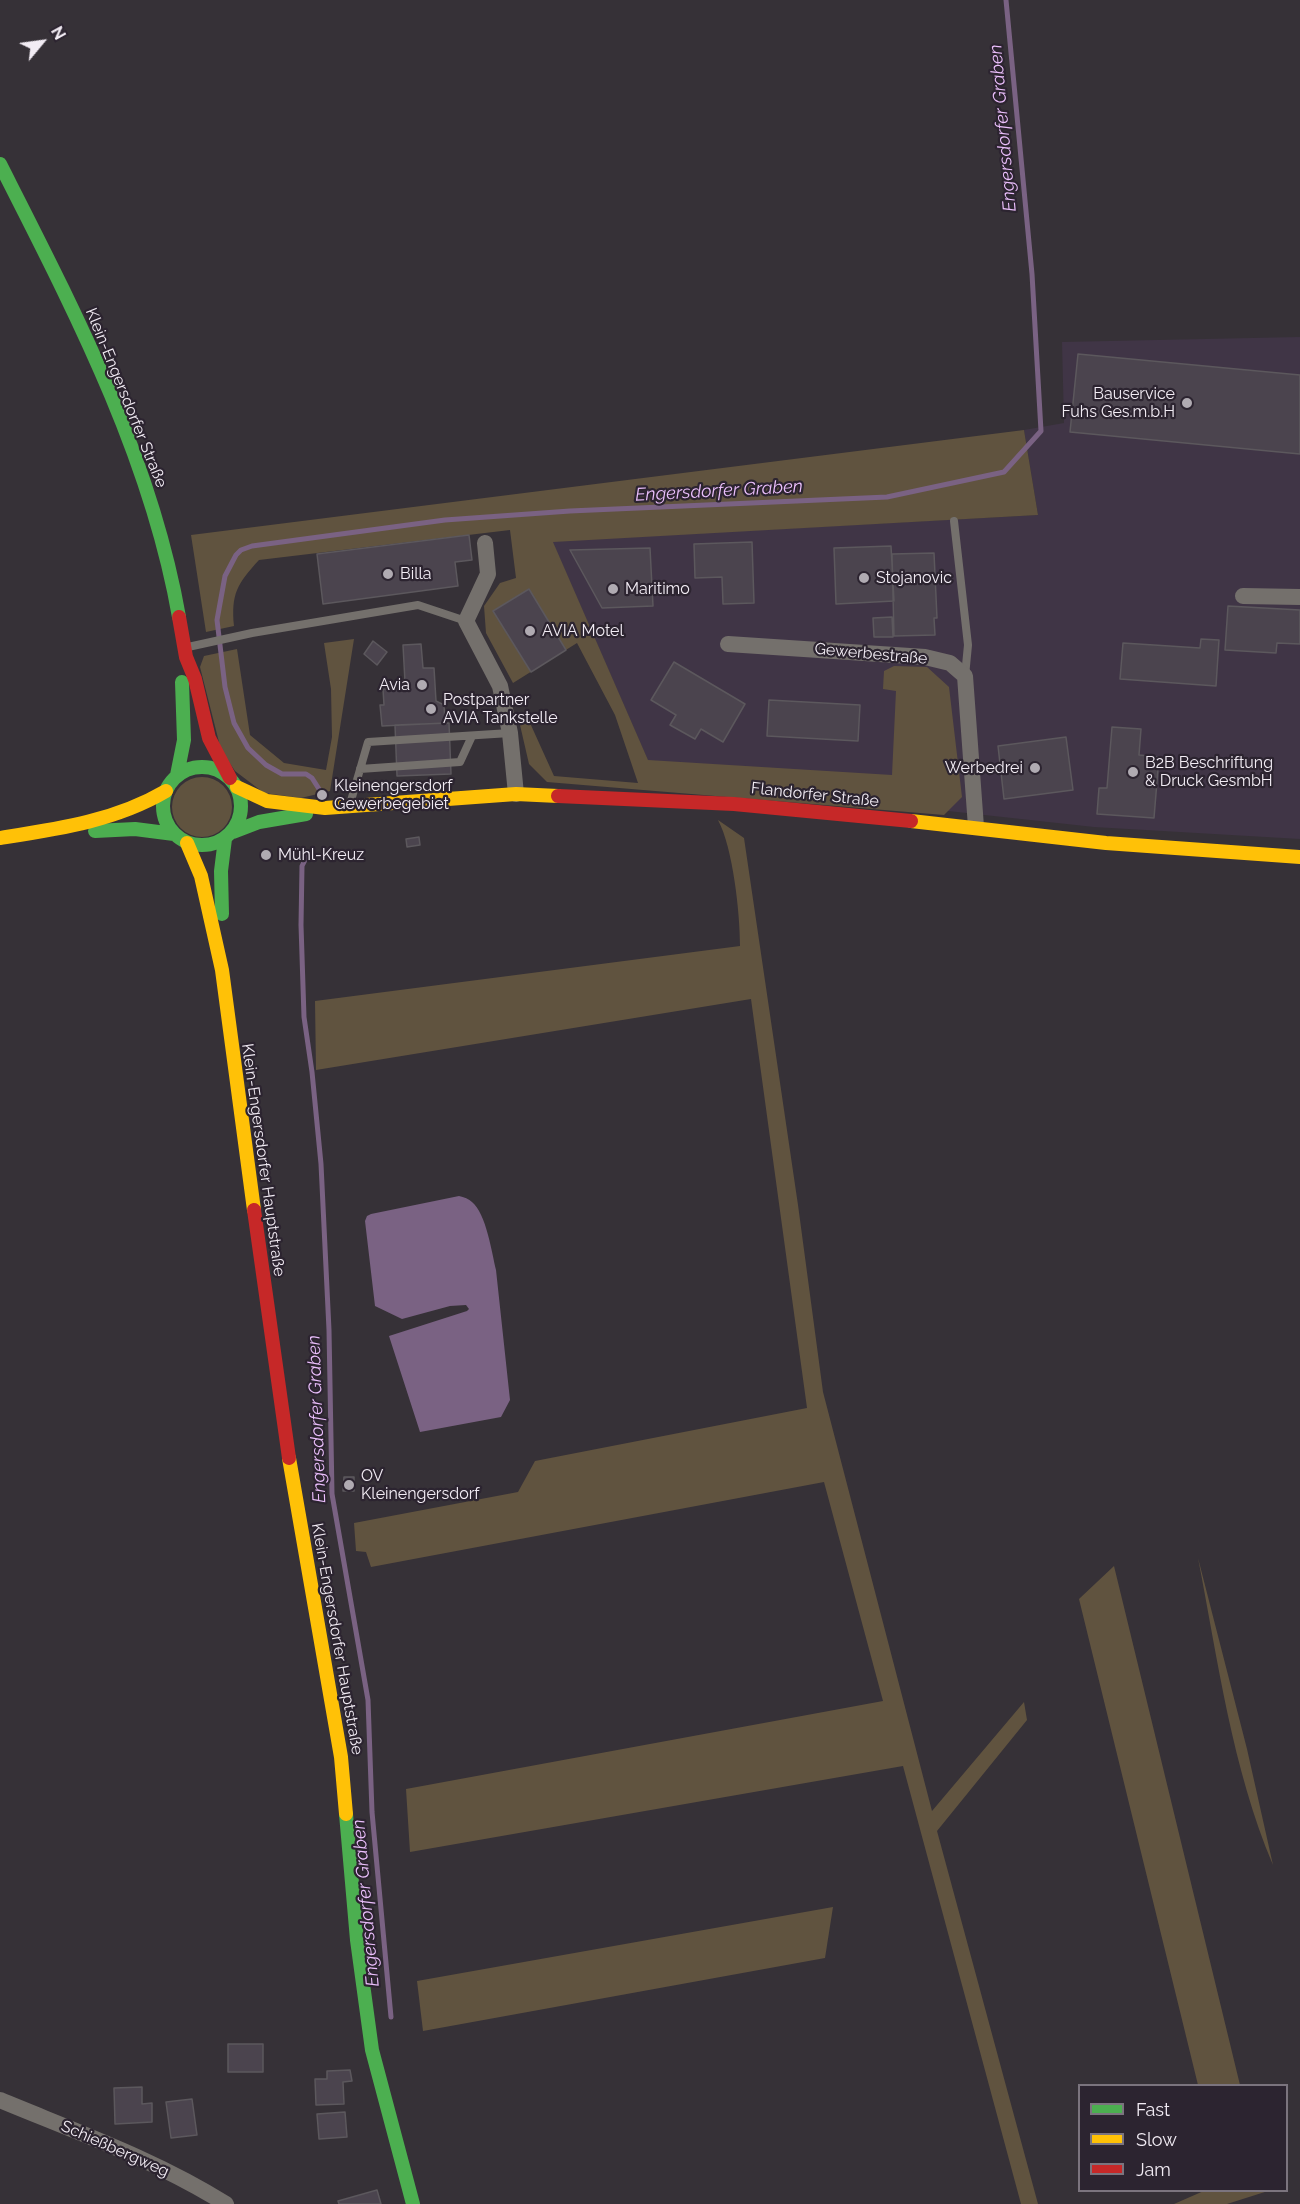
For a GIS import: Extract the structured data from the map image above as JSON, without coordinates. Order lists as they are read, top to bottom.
{
  "streets": {
    "main road": ["Klein-Engersdorfer Straße", "Flandorfer Straße", "Klein-Engersdorfer Hauptstraße"],
    "street": ["Gewerbestraße", "Schießbergweg"]
  },
  "crossings": [
    ["Klein-Engersdorfer Straße", "Flandorfer Straße"]
  ],
  "water": ["Engersdorfer Graben"],
  "places": [
    "Bauservice Fuhs Ges.m.b.H",
    "Billa",
    "Stojanovic",
    "Maritimo",
    "AVIA Motel",
    "Avia",
    "Postpartner AVIA Tankstelle",
    "Werbedrei",
    "B2B Beschriftung & Druck GesmbH",
    "Kleinengersdorf Gewerbegebiet",
    "Mühl-Kreuz",
    "OV Kleinengersdorf"
  ],
  "legend": ["Fast", "Slow", "Jam"],
  "north": "top right"
}
